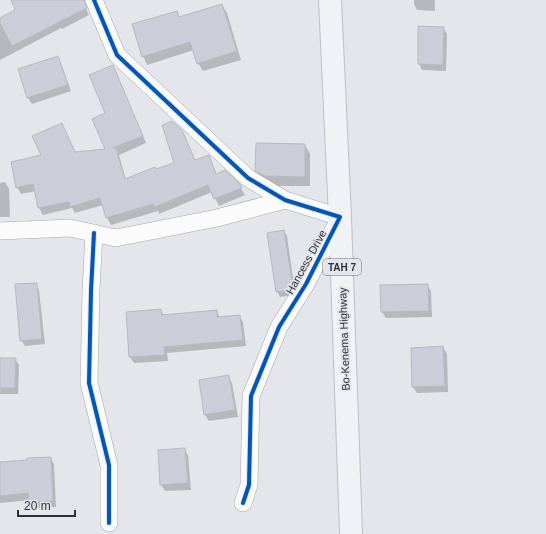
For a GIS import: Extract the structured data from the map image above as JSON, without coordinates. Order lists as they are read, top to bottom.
{
  "streets": {
    "highway": ["TAH 7", "Bo-Kenema Highway"],
    "street": ["Hancess Drive"]
  },
  "crossings": [
    ["Hancess Drive", "Bo-Kenema Highway"]
  ],
  "scale_bar": "20 m"
}
